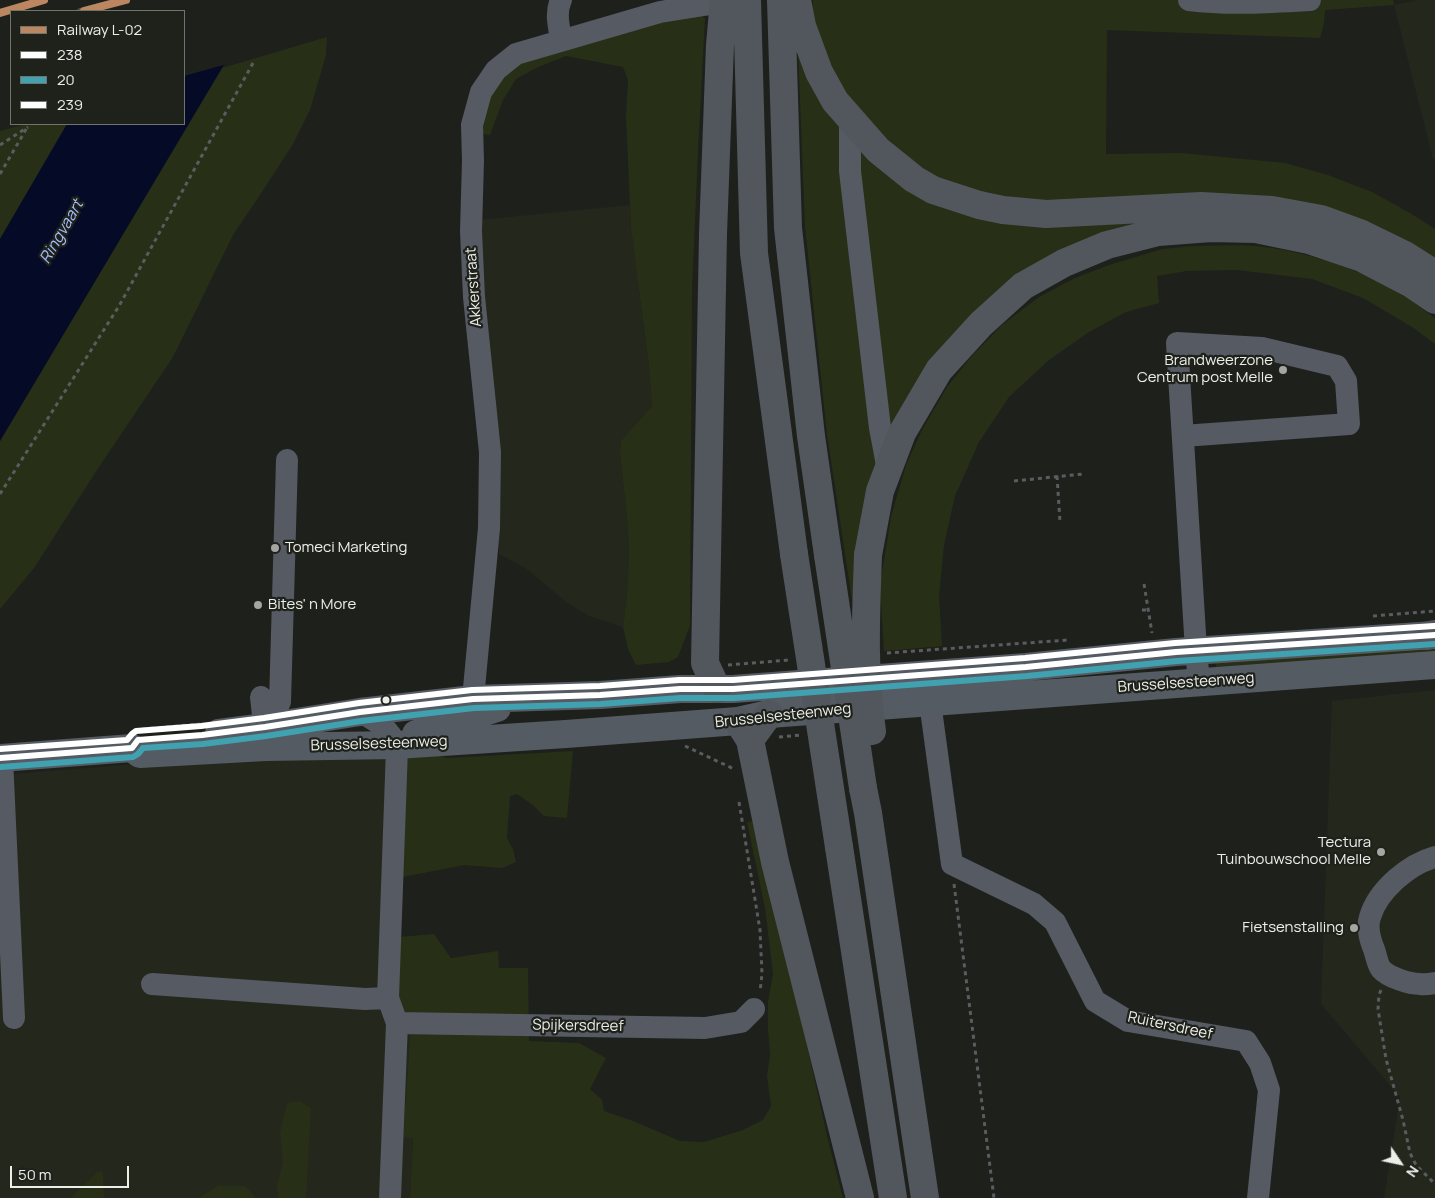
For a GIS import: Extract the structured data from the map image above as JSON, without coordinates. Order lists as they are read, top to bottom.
{
  "streets": {
    "main road": ["Brusselsesteenweg"],
    "street": ["Akkerstraat", "Spijkersdreef", "Ruitersdreef"]
  },
  "crossings": [
    ["Akkerstraat", "Brusselsesteenweg"]
  ],
  "water": ["Ringvaart"],
  "places": [
    "Brandweerzone Centrum post Melle",
    "Tomeci Marketing",
    "Bites' n More",
    "Tectura Tuinbouwschool Melle",
    "Fietsenstalling"
  ],
  "lines": [
    "rail line L-02",
    "transit line 239",
    "transit line 238",
    "transit line 20"
  ],
  "legend": [
    "Railway L-02",
    "238",
    "20",
    "239"
  ],
  "scale_bar": "50 m",
  "north": "bottom right"
}
